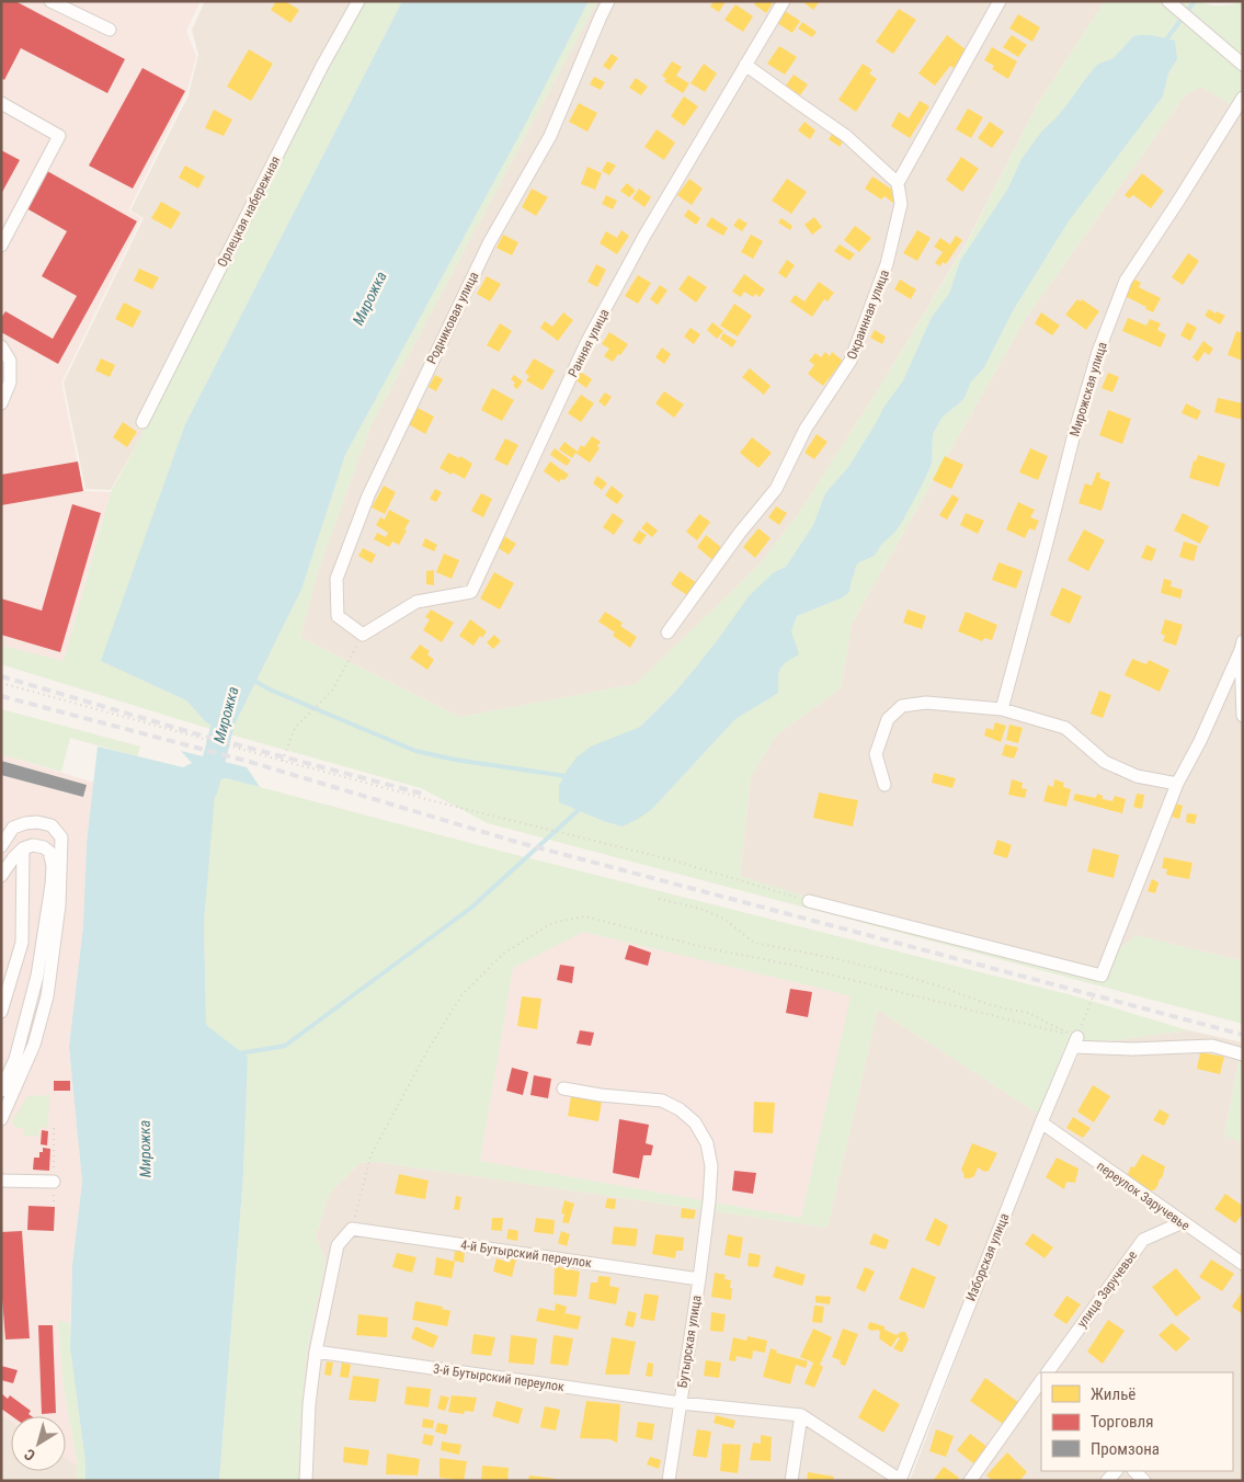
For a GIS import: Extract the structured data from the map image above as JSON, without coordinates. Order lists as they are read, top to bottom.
{
  "streets": {
    "street": [
      "Орлецкая набережная",
      "Окраинная улица",
      "Родниковая улица",
      "Ранняя улица",
      "Мирожская улица",
      "переулок Заручевье",
      "4-й Бутырский переулок",
      "Изборская улица",
      "улица Заручевье",
      "Бутырская улица",
      "3-й Бутырский переулок"
    ]
  },
  "crossings": [
    ["Родниковая улица", "Ранняя улица"],
    ["переулок Заручевье", "Изборская улица"],
    ["переулок Заручевье", "улица Заручевье"],
    ["4-й Бутырский переулок", "Бутырская улица"],
    ["Бутырская улица", "3-й Бутырский переулок"]
  ],
  "water": ["Мирожка"],
  "legend": ["Жильё", "Торговля", "Промзона"],
  "north": "bottom left"
}
